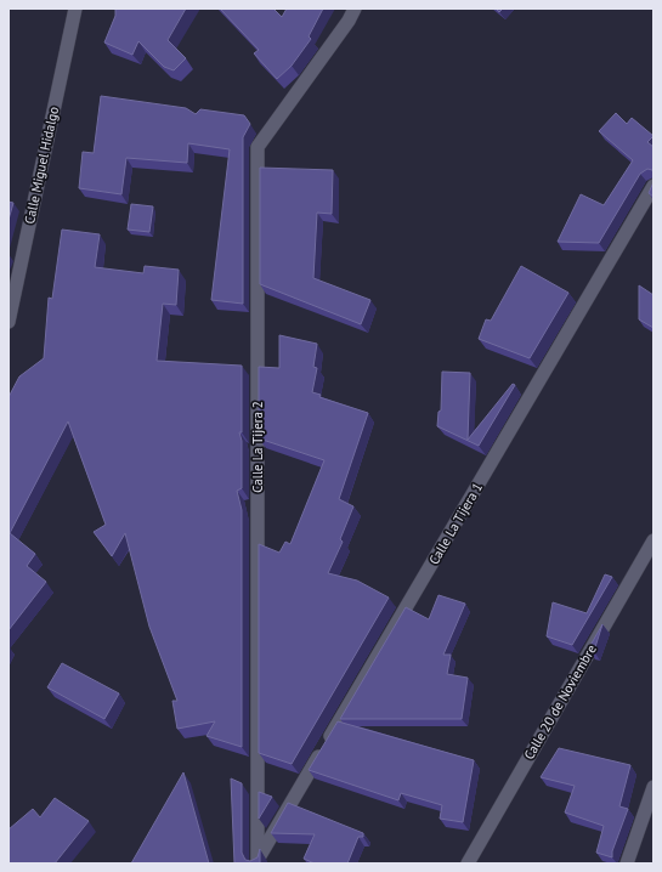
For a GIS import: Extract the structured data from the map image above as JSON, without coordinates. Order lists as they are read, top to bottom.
{
  "streets": {
    "street": [
      "Calle Miguel Hidalgo",
      "Calle La Tijera 2",
      "Calle La Tijera 1",
      "Calle 20 de Noviembre"
    ]
  },
  "crossings": [
    ["Calle La Tijera 2", "Calle La Tijera 1"]
  ]
}
